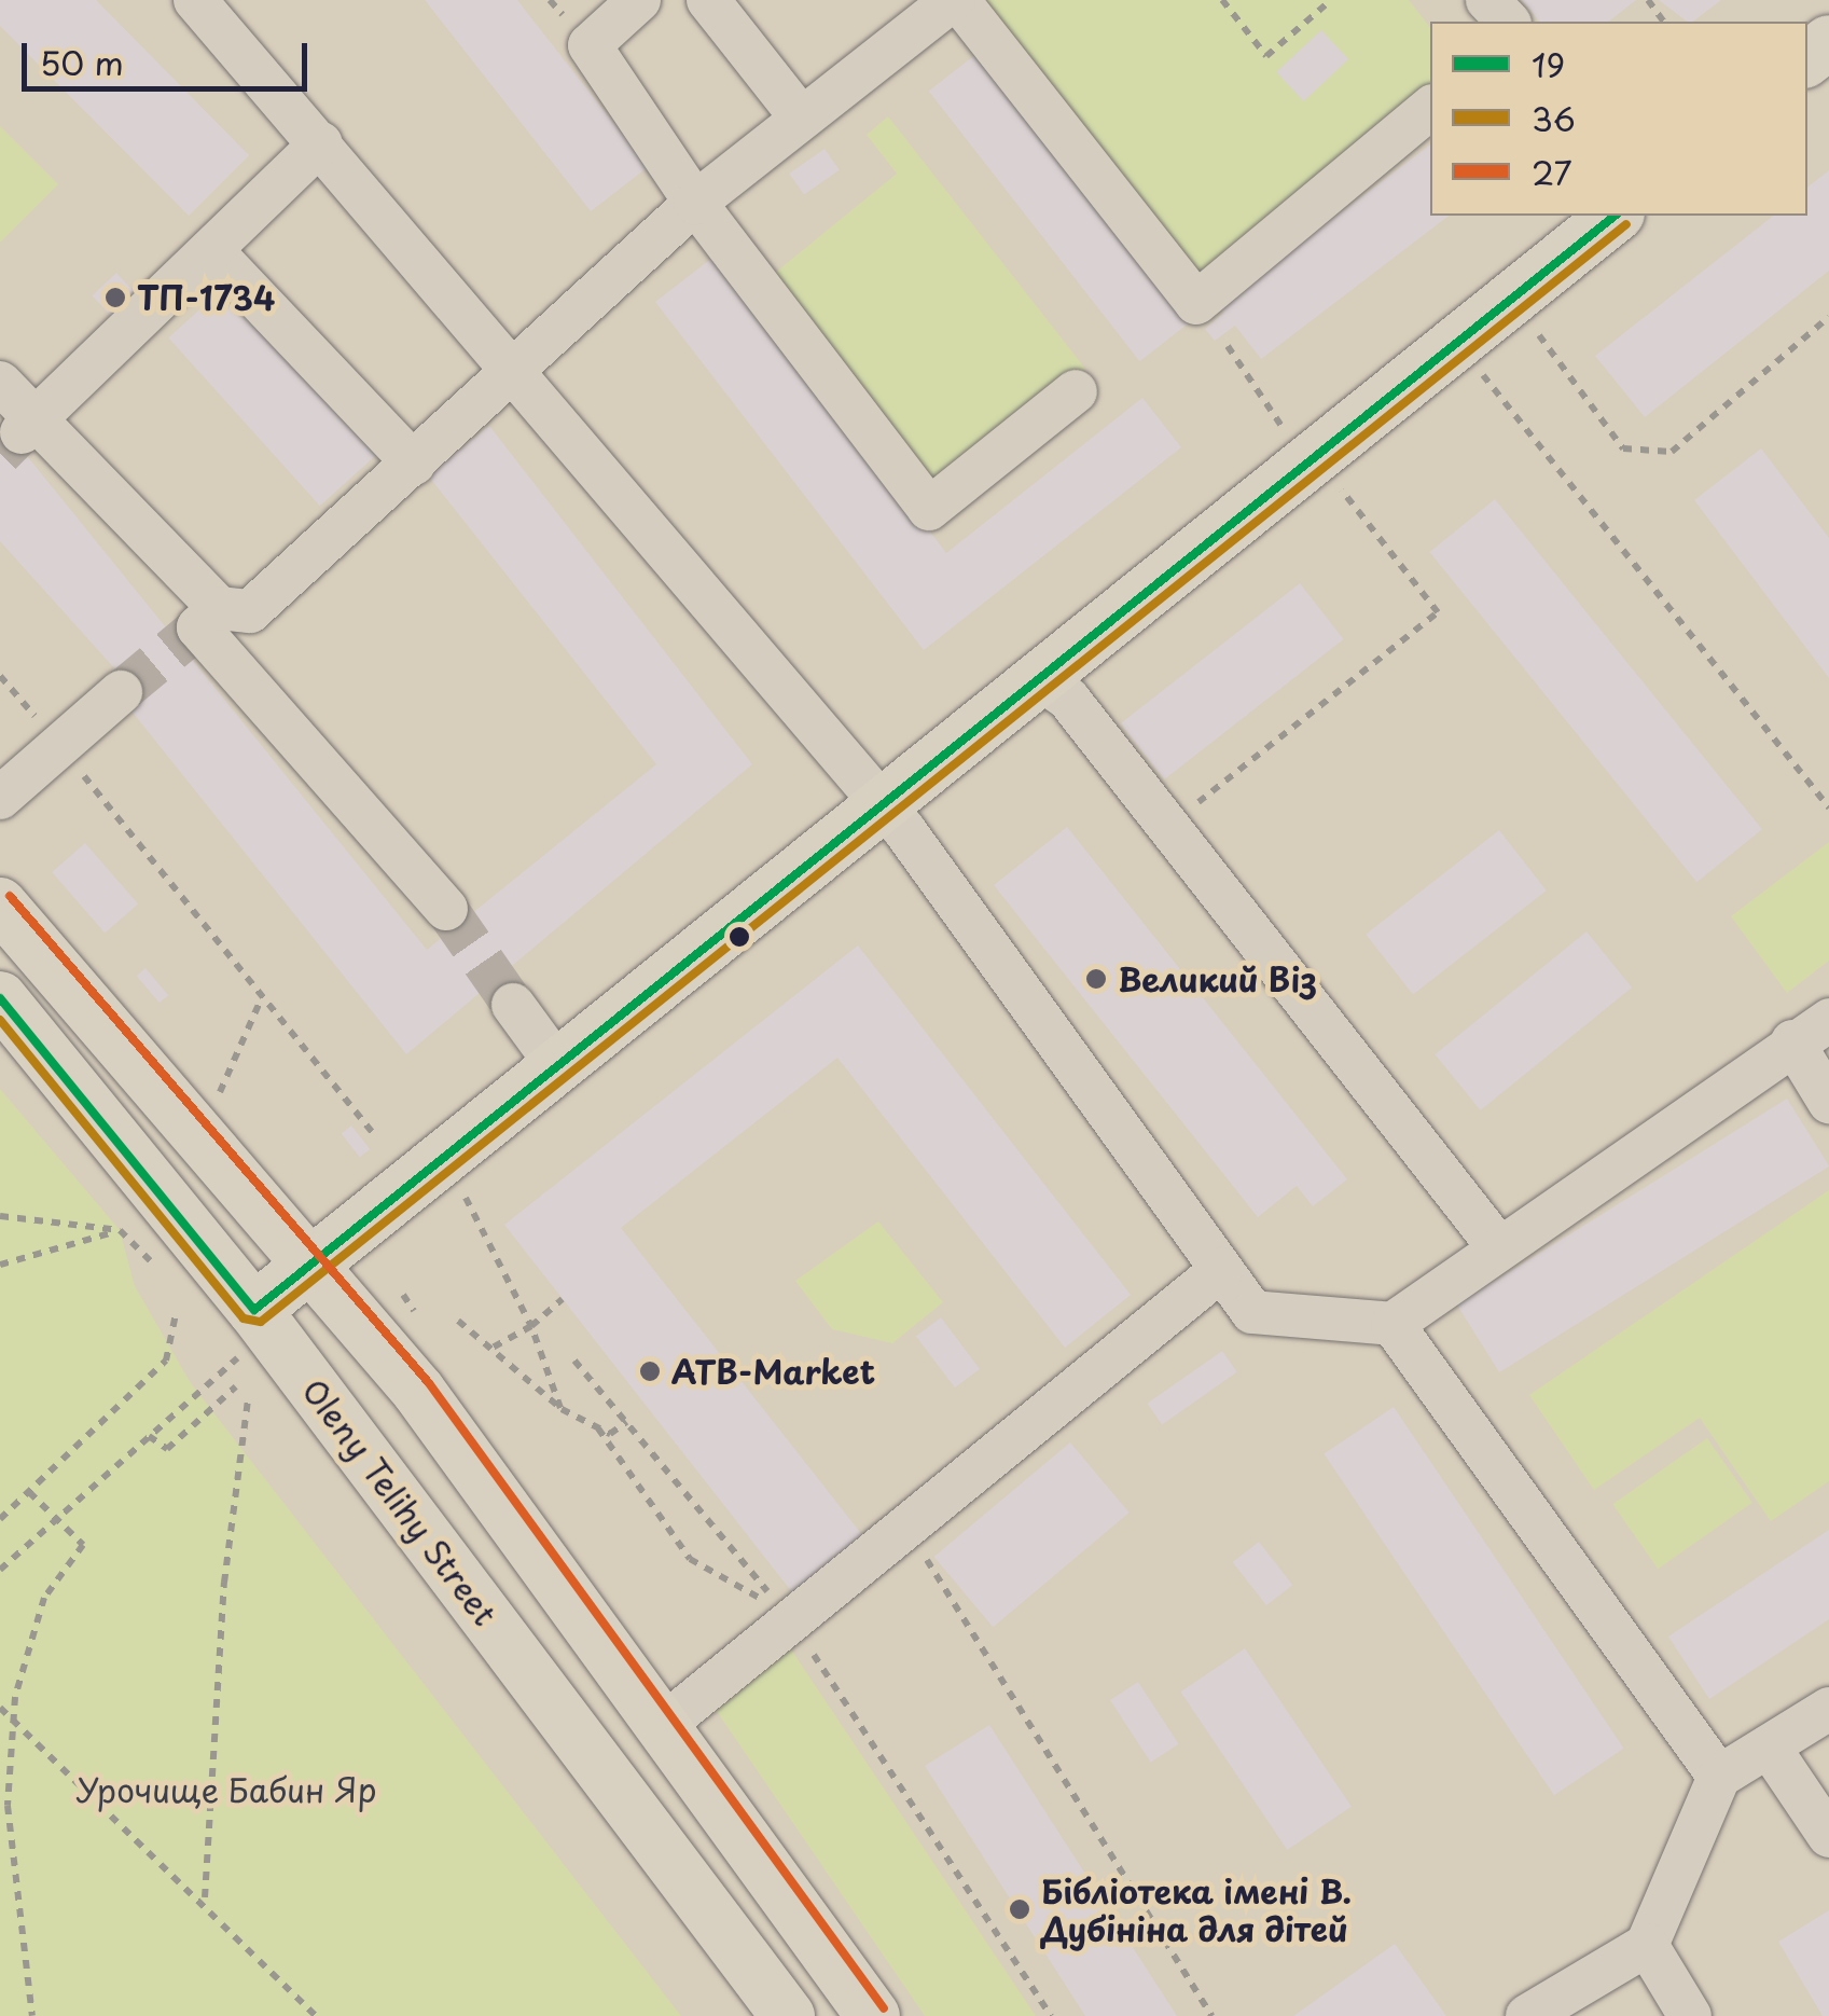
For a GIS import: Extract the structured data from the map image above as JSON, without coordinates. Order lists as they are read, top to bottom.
{
  "streets": {
    "main road": ["Oleny Telihy Street"]
  },
  "parks": ["Урочище Бабин Яр"],
  "places": [
    "ТП-1734",
    "Великий Віз",
    "ATB-Market",
    "Бібліотека імені В. Дубініна для дітей"
  ],
  "lines": ["transit line 19", "transit line 36", "transit line 27"],
  "legend": ["19", "36", "27"],
  "scale_bar": "50 m"
}
